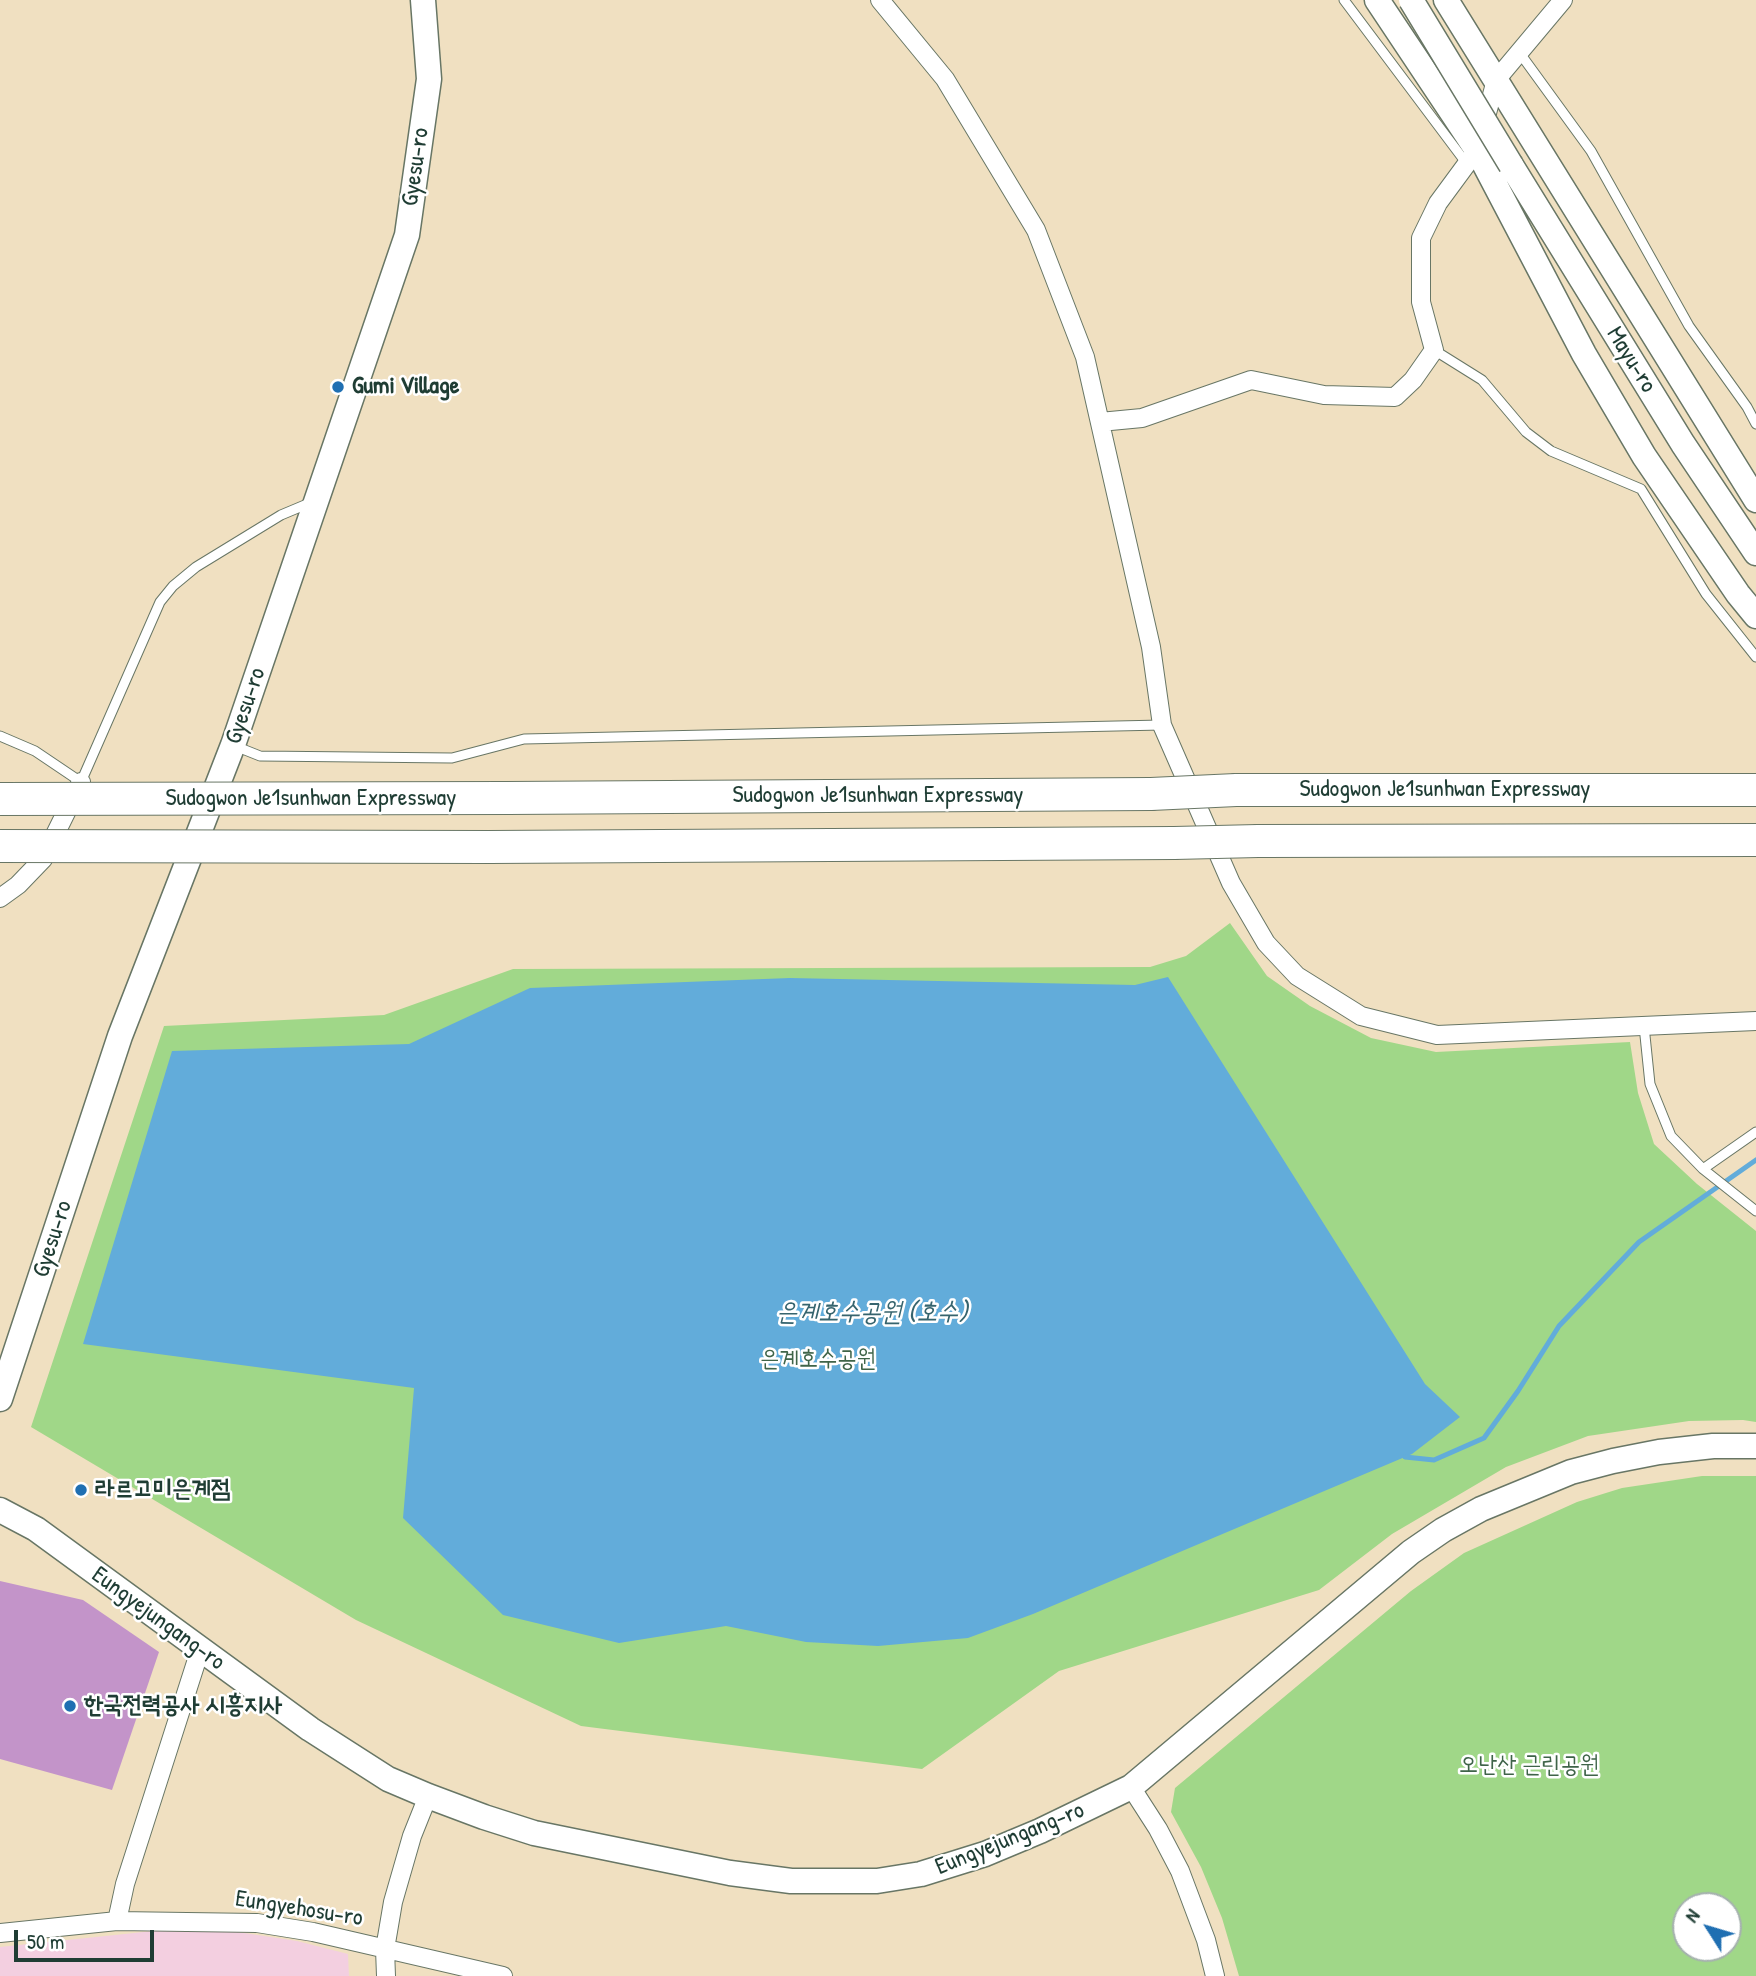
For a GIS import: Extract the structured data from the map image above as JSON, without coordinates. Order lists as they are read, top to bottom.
{
  "streets": {
    "highway": ["Sudogwon Je1sunhwan Expressway"],
    "street": [
      "Gyesu-ro",
      "Mayu-ro",
      "Eungyejungang-ro",
      "Eungyehosu-ro"
    ]
  },
  "water": ["은계호수공원 (호수)"],
  "parks": ["은계호수공원", "오난산 근린공원"],
  "places": ["Gumi Village", "라르고미은계점", "한국전력공사 시흥지사"],
  "scale_bar": "50 m",
  "north": "top left"
}
